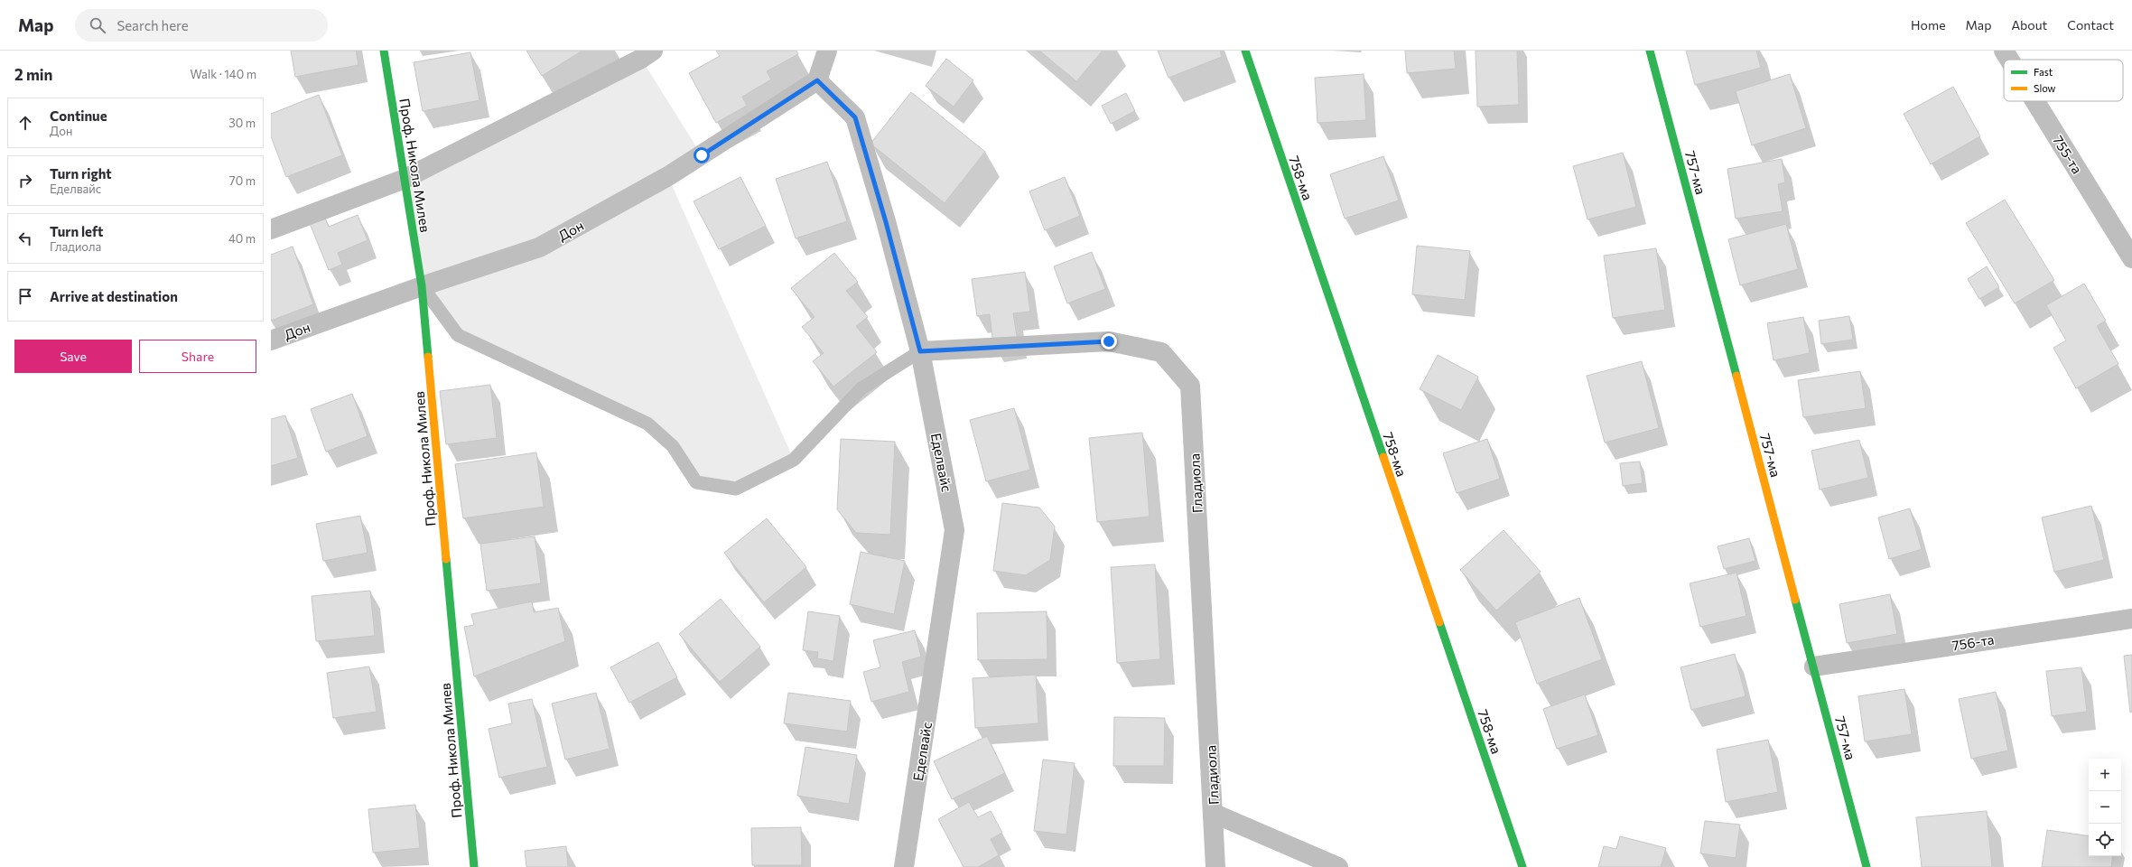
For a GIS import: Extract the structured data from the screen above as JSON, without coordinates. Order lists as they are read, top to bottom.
{
  "streets": {
    "street": [
      "755-та",
      "Проф. Никола Милев",
      "757-ма",
      "758-ма",
      "Дон",
      "Еделвайс",
      "Гладиола",
      "756-та"
    ]
  },
  "crossings": [
    ["Проф. Никола Милев", "Дон"],
    ["757-ма", "756-та"],
    ["Дон", "Еделвайс"],
    ["Еделвайс", "Гладиола"]
  ],
  "legend": ["Fast", "Slow"],
  "page": {
    "header": "Map",
    "search": "Search here",
    "nav": [
      "Home",
      "Map",
      "About",
      "Contact"
    ],
    "heading": ["2 min", "Walk · 140 m"],
    "list": [
      ["Continue", "Дон", "30 m"],
      ["Turn right", "Еделвайс", "70 m"],
      ["Turn left", "Гладиола", "40 m"],
      "Arrive at destination"
    ],
    "buttons": ["Save", "Share"],
    "map_buttons": ["+", "−"]
  }
}
